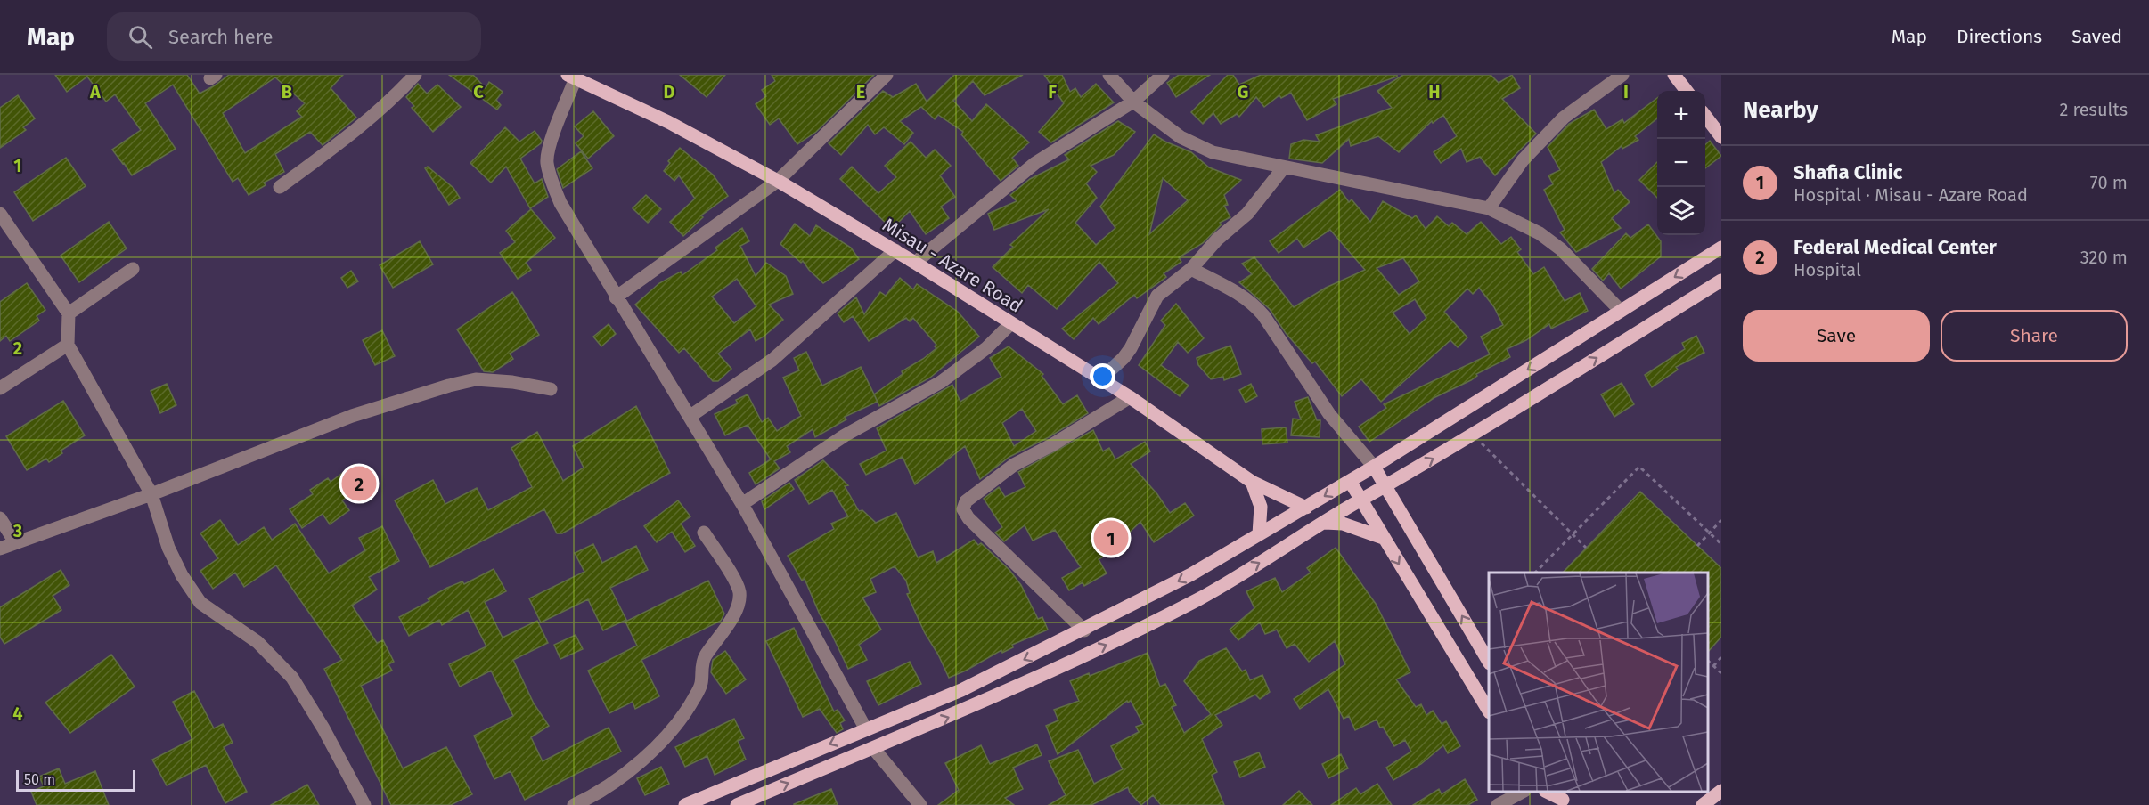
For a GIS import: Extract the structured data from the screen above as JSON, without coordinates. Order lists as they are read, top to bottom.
{
  "streets": {
    "main road": ["Misau - Azare Road"]
  },
  "scale_bar": "50 m",
  "page": {
    "header": "Map",
    "search": "Search here",
    "nav": ["Map", "Directions", "Saved"],
    "heading": ["Nearby", "2 results"],
    "map_buttons": ["+", "−"],
    "list": [
      {
        "mark": "1",
        "name": "Shafia Clinic",
        "note": "Hospital · Misau - Azare Road",
        "value": "70 m"
      },
      {
        "mark": "2",
        "name": "Federal Medical Center",
        "note": "Hospital",
        "value": "320 m"
      }
    ],
    "buttons": ["Save", "Share"],
    "pins": ["2", "1"],
    "scale": "50 m"
  },
  "grid": {
    "columns": [
      "A",
      "B",
      "C",
      "D",
      "E",
      "F",
      "G",
      "H",
      "I"
    ],
    "rows": [
      "1",
      "2",
      "3",
      "4"
    ]
  }
}
